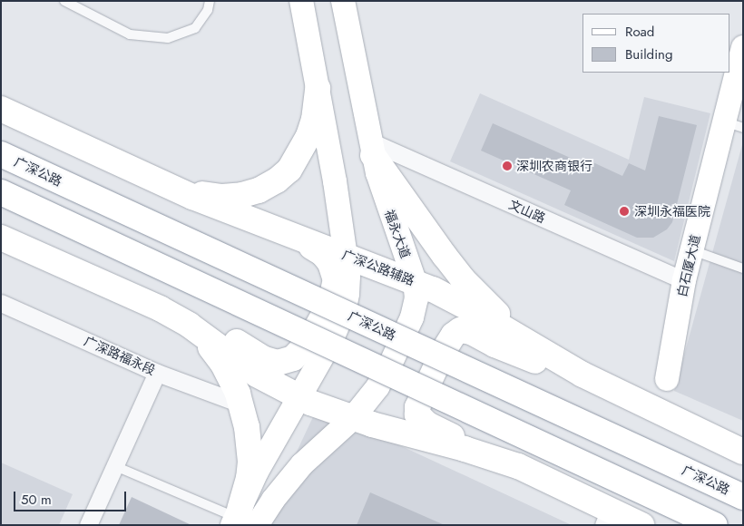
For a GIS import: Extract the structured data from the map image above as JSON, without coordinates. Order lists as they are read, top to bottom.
{
  "streets": {
    "main road": [
      "广深公路",
      "福永大道",
      "白石厦大道",
      "广深公路辅路"
    ],
    "street": ["文山路", "广深路福永段"]
  },
  "crossings": [
    ["文山路", "福永大道"],
    ["文山路", "白石厦大道"],
    ["福永大道", "广深公路辅路"]
  ],
  "places": ["深圳农商银行", "深圳永福医院"],
  "legend": ["Road", "Building"],
  "scale_bar": "50 m"
}
